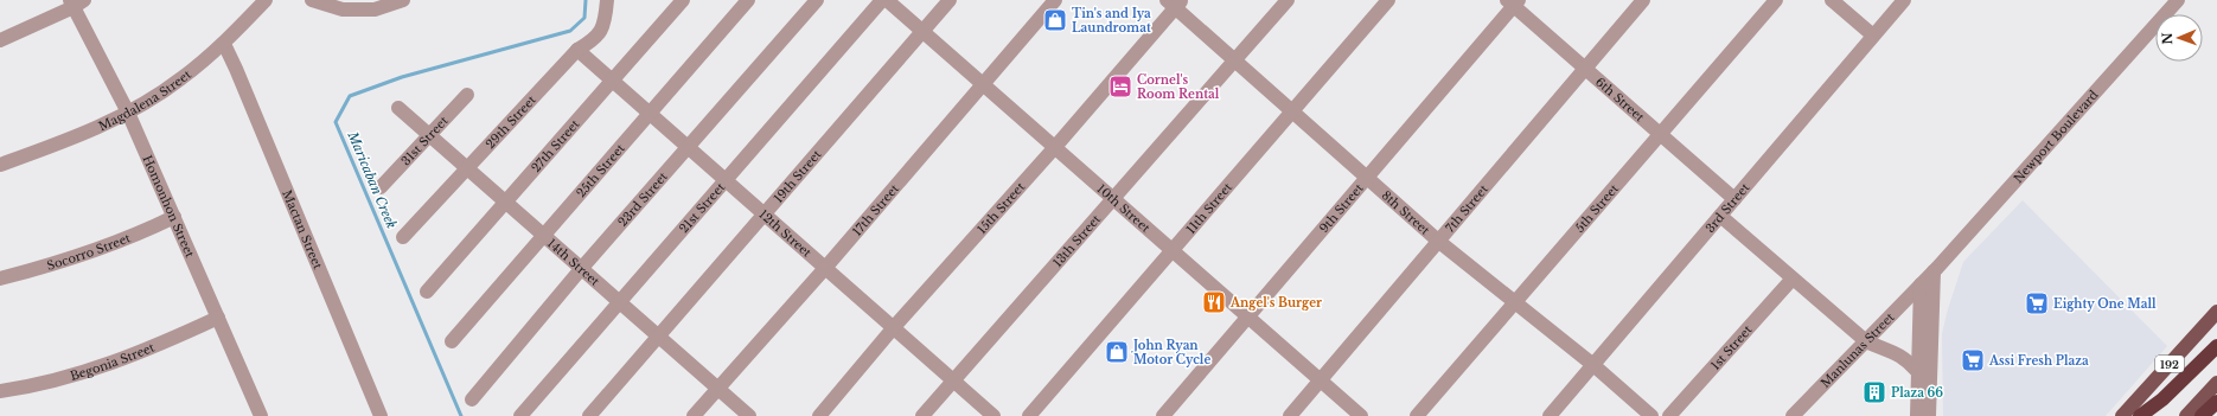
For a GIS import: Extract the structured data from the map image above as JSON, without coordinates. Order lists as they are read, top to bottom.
{
  "streets": {
    "main road": ["192"],
    "street": [
      "Magdalena Street",
      "6th Street",
      "29th Street",
      "Newport Boulevard",
      "31st Street",
      "27th Street",
      "25th Street",
      "19th Street",
      "23rd Street",
      "Homonhon Street",
      "21st Street",
      "15th Street",
      "10th Street",
      "11th Street",
      "9th Street",
      "3rd Street",
      "7th Street",
      "5th Street",
      "17th Street",
      "8th Street",
      "Mactan Street",
      "12th Street",
      "13th Street",
      "Socorro Street",
      "14th Street",
      "1st Street",
      "Manlunas Street",
      "Begonia Street"
    ]
  },
  "crossings": [
    ["Magdalena Street", "Homonhon Street"],
    ["Magdalena Street", "Mactan Street"],
    ["6th Street", "9th Street"],
    ["6th Street", "3rd Street"],
    ["6th Street", "7th Street"],
    ["6th Street", "5th Street"],
    ["29th Street", "12th Street"],
    ["29th Street", "14th Street"],
    ["Newport Boulevard", "Manlunas Street"],
    ["31st Street", "14th Street"],
    ["27th Street", "12th Street"],
    ["27th Street", "14th Street"],
    ["25th Street", "12th Street"],
    ["25th Street", "14th Street"],
    ["19th Street", "10th Street"],
    ["19th Street", "12th Street"],
    ["19th Street", "14th Street"],
    ["23rd Street", "12th Street"],
    ["23rd Street", "14th Street"],
    ["Homonhon Street", "Socorro Street"],
    ["Homonhon Street", "Begonia Street"],
    ["21st Street", "12th Street"],
    ["21st Street", "14th Street"],
    ["15th Street", "10th Street"],
    ["15th Street", "8th Street"],
    ["15th Street", "12th Street"],
    ["10th Street", "11th Street"],
    ["10th Street", "9th Street"],
    ["10th Street", "7th Street"],
    ["10th Street", "17th Street"],
    ["10th Street", "13th Street"],
    ["11th Street", "8th Street"],
    ["9th Street", "8th Street"],
    ["3rd Street", "8th Street"],
    ["7th Street", "8th Street"],
    ["5th Street", "8th Street"],
    ["17th Street", "12th Street"],
    ["17th Street", "14th Street"],
    ["8th Street", "13th Street"],
    ["12th Street", "13th Street"]
  ],
  "water": ["Maricaban Creek"],
  "places": {
    "shop": ["Tin's and Iya Laundromat", "John Ryan Motor Cycle"],
    "hotel": ["Cornel's Room Rental"],
    "restaurant": ["Angel's Burger"],
    "supermarket": ["Eighty One Mall", "Assi Fresh Plaza"],
    "building": ["Plaza 66"]
  },
  "north": "left"
}
